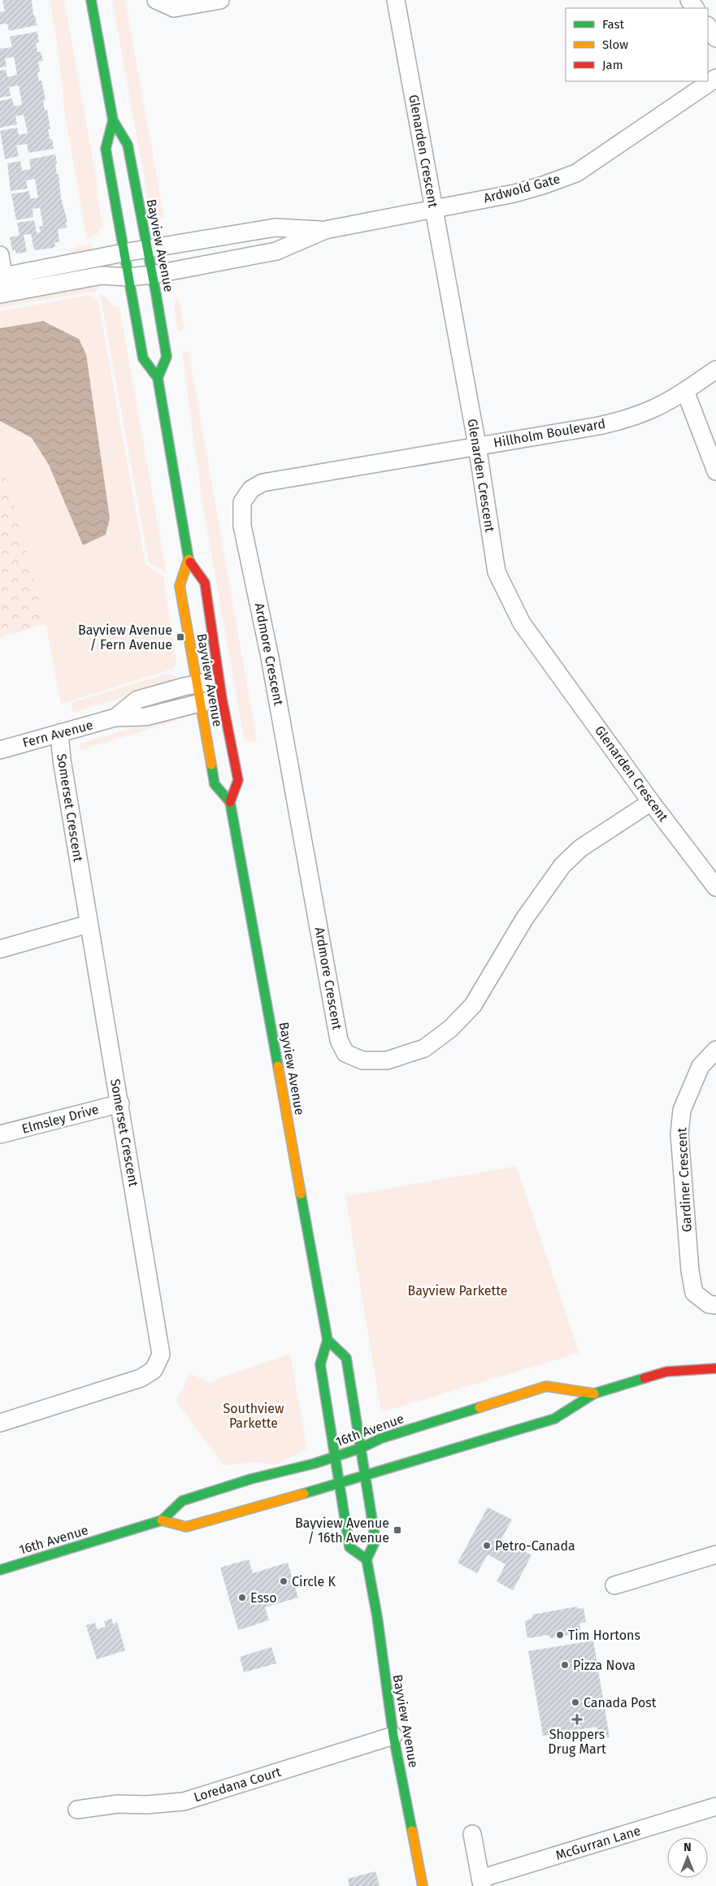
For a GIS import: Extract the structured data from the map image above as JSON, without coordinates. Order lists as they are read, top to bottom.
{
  "streets": {
    "main road": ["Bayview Avenue", "16th Avenue"],
    "street": [
      "Glenarden Crescent",
      "Ardwold Gate",
      "Hillholm Boulevard",
      "Ardmore Crescent",
      "Fern Avenue",
      "Somerset Crescent",
      "Elmsley Drive",
      "Gardiner Crescent",
      "Loredana Court",
      "McGurran Lane"
    ]
  },
  "crossings": [
    ["Glenarden Crescent", "Ardwold Gate"],
    ["Glenarden Crescent", "Hillholm Boulevard"],
    ["Glenarden Crescent", "Ardmore Crescent"],
    ["Ardwold Gate", "Bayview Avenue"],
    ["Bayview Avenue", "Fern Avenue"],
    ["Bayview Avenue", "16th Avenue"],
    ["Bayview Avenue", "Loredana Court"],
    ["Hillholm Boulevard", "Ardmore Crescent"],
    ["Fern Avenue", "Somerset Crescent"],
    ["Somerset Crescent", "Elmsley Drive"]
  ],
  "parks": ["Bayview Parkette", "Southview Parkette"],
  "places": {
    "transit": ["Bayview Avenue / Fern Avenue", "Bayview Avenue / 16th Avenue"],
    "other": [
      "Petro-Canada",
      "Circle K",
      "Esso",
      "Tim Hortons",
      "Pizza Nova",
      "Canada Post"
    ],
    "health": ["Shoppers Drug Mart"]
  },
  "legend": ["Fast", "Slow", "Jam"],
  "north": "top"
}
